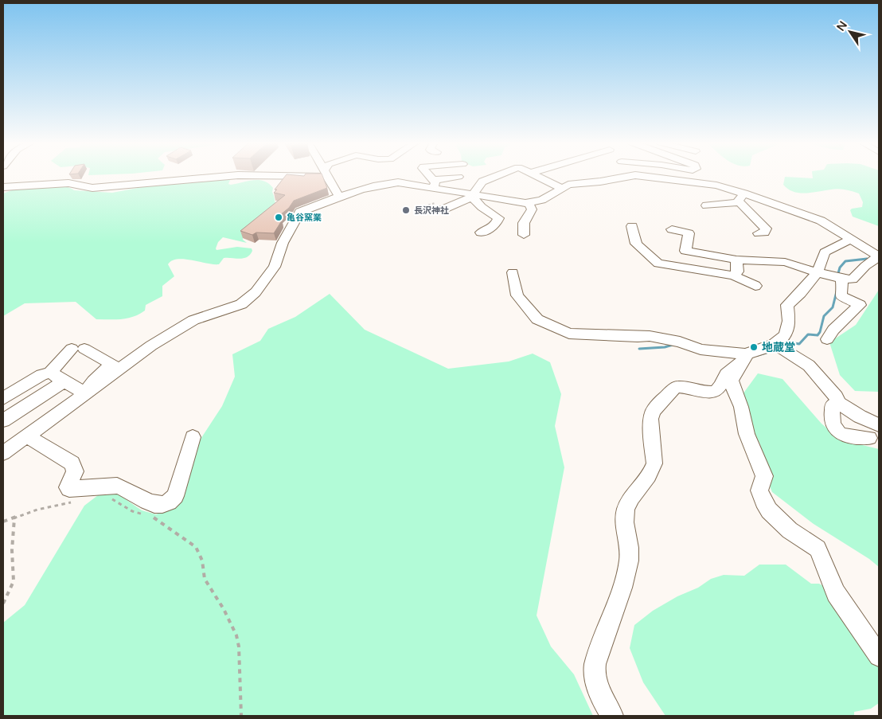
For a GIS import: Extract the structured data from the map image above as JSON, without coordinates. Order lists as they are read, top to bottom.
{
  "places": ["長沢神社", "亀谷窯業", "地蔵堂"],
  "north": "top left"
}
